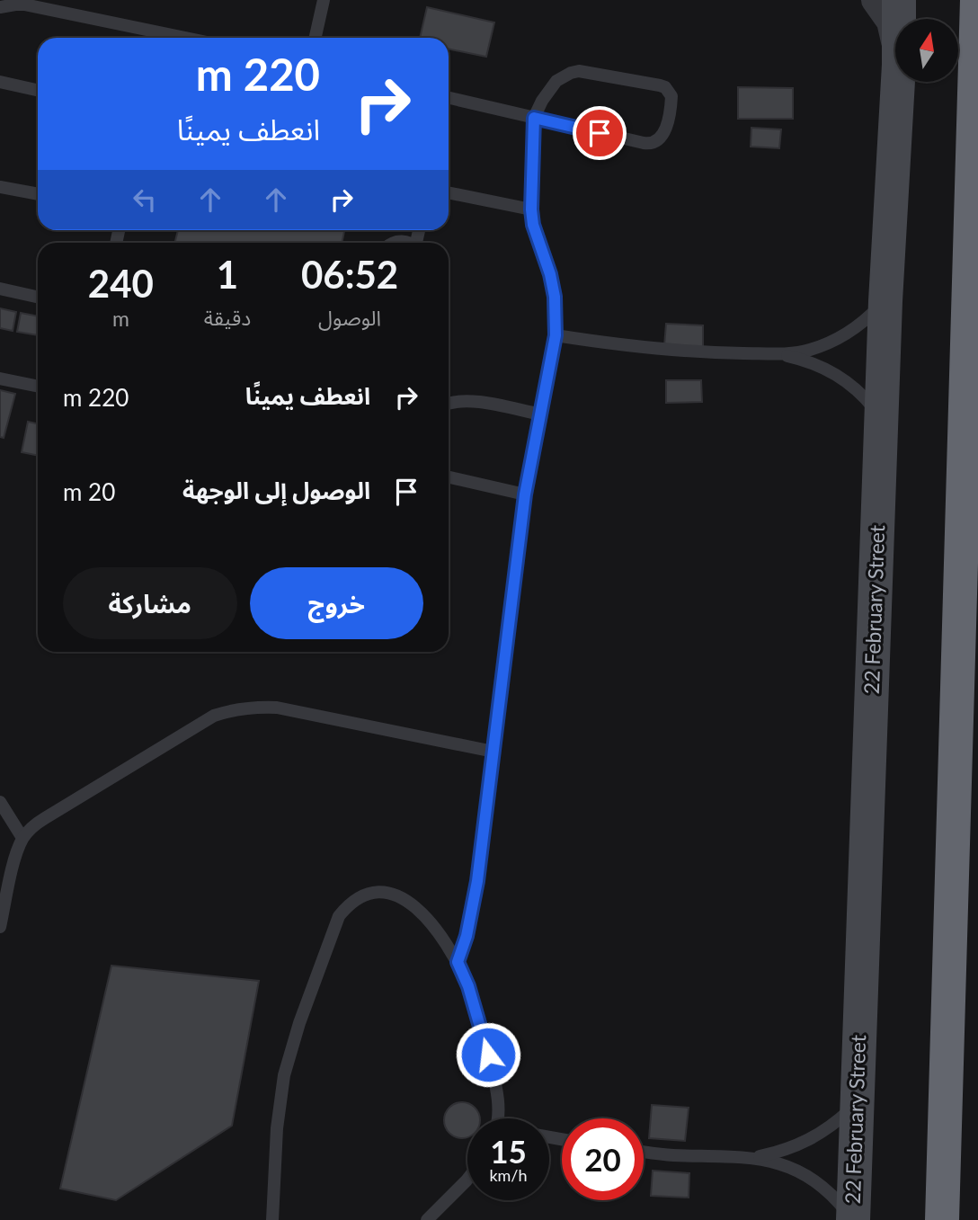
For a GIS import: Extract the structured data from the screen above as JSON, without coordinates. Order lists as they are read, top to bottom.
{
  "streets": {
    "main road": ["22 February Street"]
  },
  "north": "top",
  "page": {
    "turn": ["220 m", "انعطف يمينًا"],
    "eta": [
      "06:52",
      "الوصول",
      "1",
      "دقيقة",
      "240",
      "m"
    ],
    "list": [
      {
        "name": "انعطف يمينًا",
        "value": "220 m"
      },
      {
        "name": "الوصول إلى الوجهة",
        "value": "20 m"
      }
    ],
    "buttons": ["خروج", "مشاركة"],
    "speed": "15 km/h",
    "limit": "20"
  }
}
